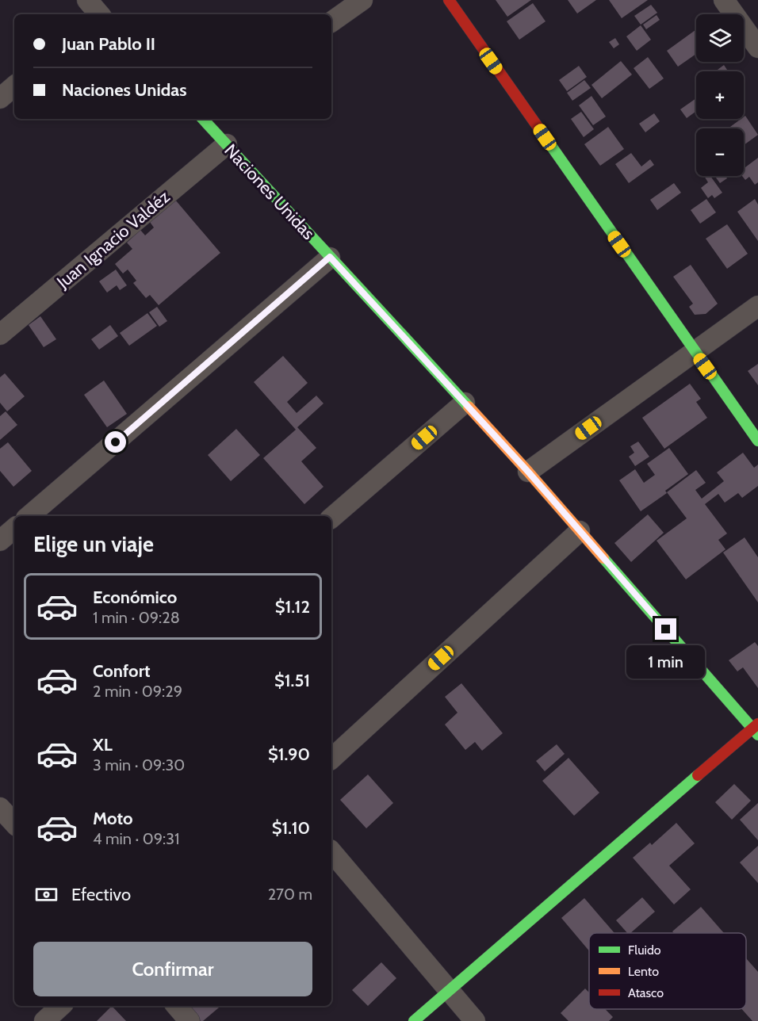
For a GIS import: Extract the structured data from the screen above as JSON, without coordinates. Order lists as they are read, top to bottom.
{
  "streets": {
    "street": ["Naciones Unidas", "Juan Ignacio Valdéz"]
  },
  "crossings": [
    ["Naciones Unidas", "Juan Ignacio Valdéz"]
  ],
  "legend": ["Fluido", "Lento", "Atasco"],
  "page": {
    "map_buttons": ["+", "−"],
    "banner": ["Juan Pablo II", "Naciones Unidas"],
    "heading": "Elige un viaje",
    "list": [
      {
        "name": "Económico",
        "note": "1 min · 09:28",
        "value": "$1.12"
      },
      {
        "name": "Confort",
        "note": "2 min · 09:29",
        "value": "$1.51"
      },
      {
        "name": "XL",
        "note": "3 min · 09:30",
        "value": "$1.90"
      },
      {
        "name": "Moto",
        "note": "4 min · 09:31",
        "value": "$1.10"
      }
    ],
    "bubble": "1 min",
    "pay": ["Efectivo", "270 m"],
    "buttons": "Confirmar"
  }
}
